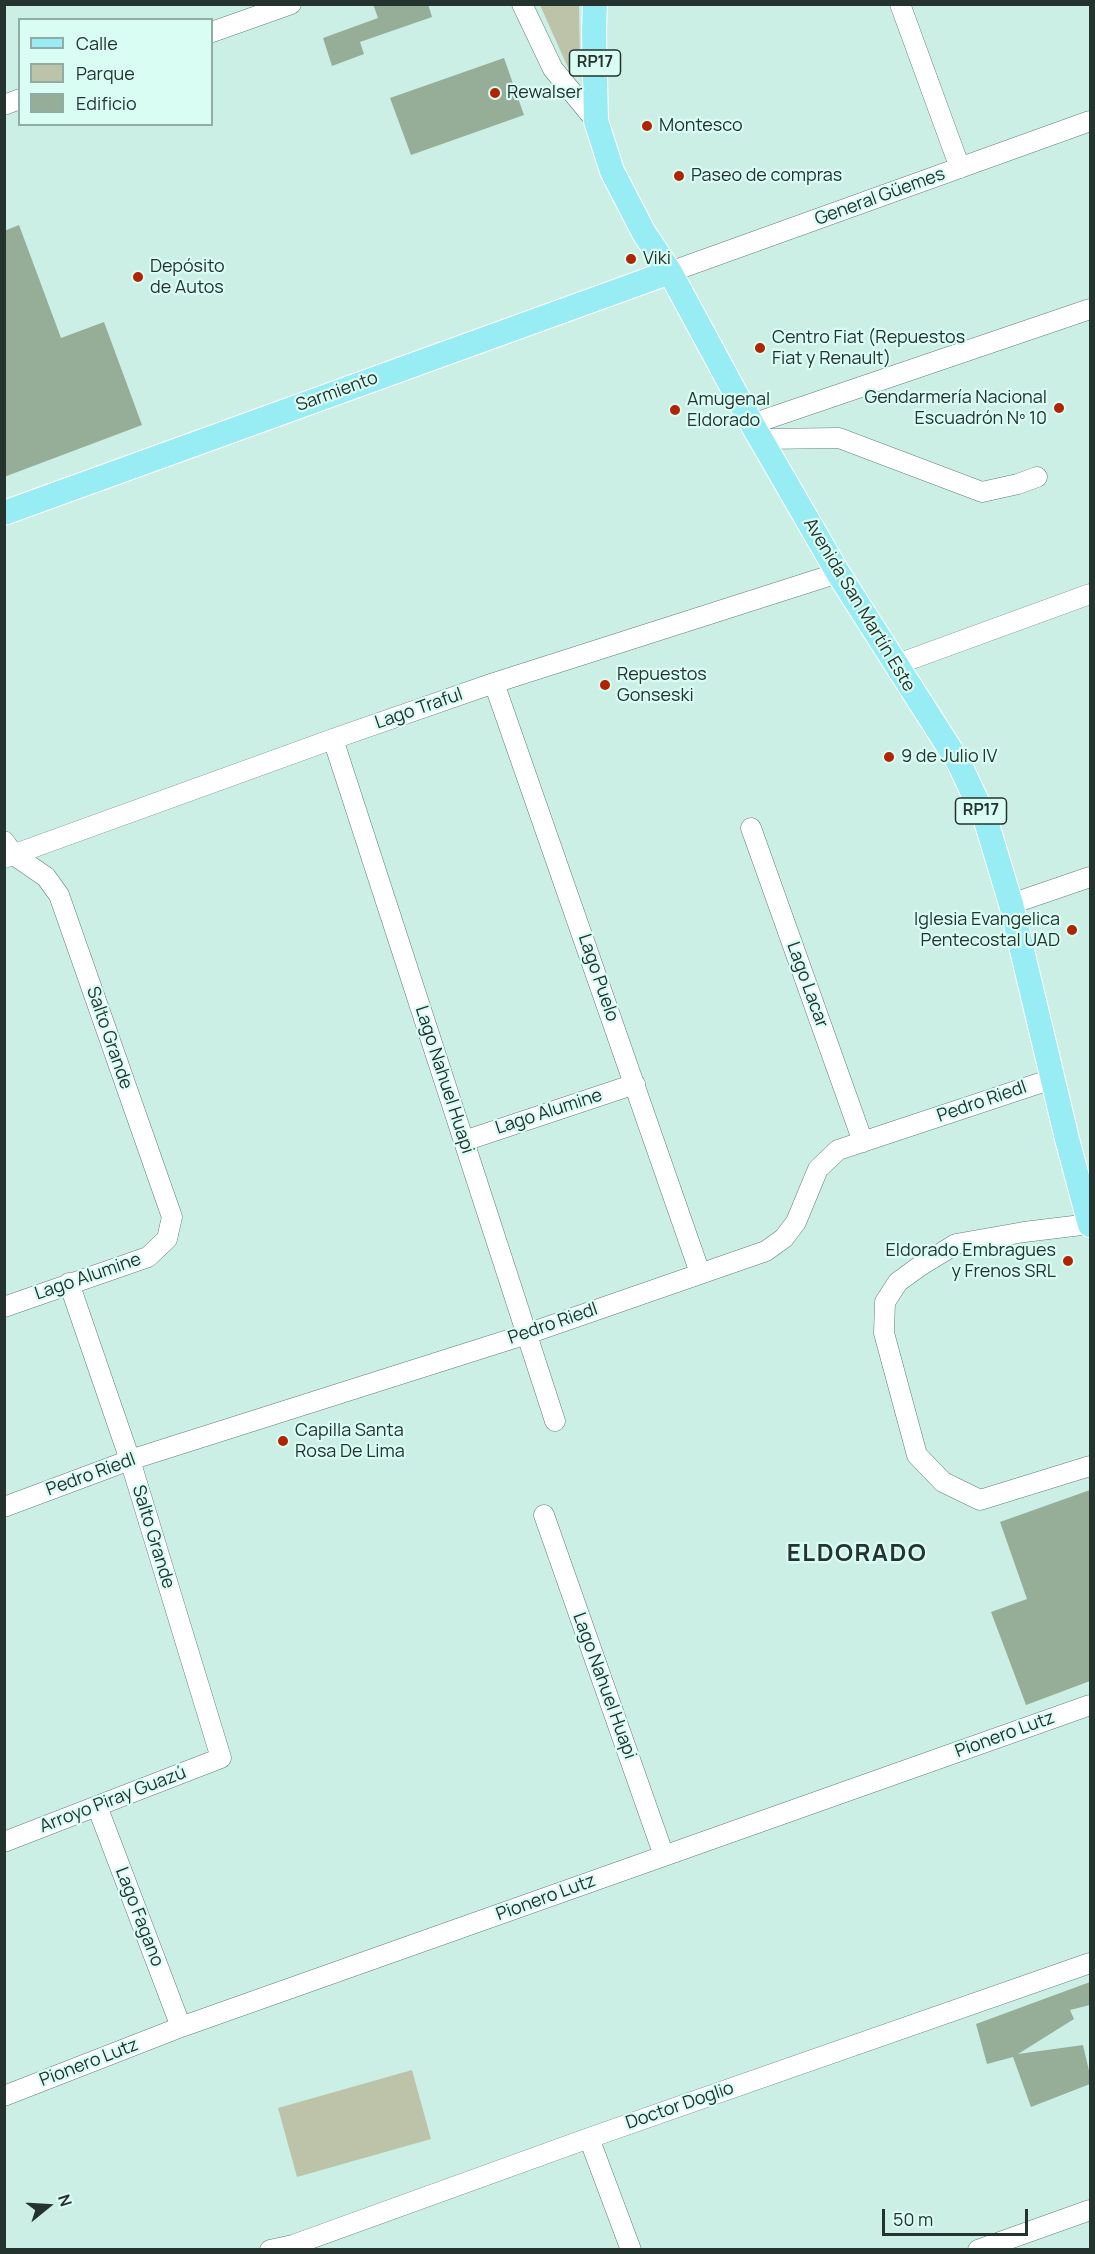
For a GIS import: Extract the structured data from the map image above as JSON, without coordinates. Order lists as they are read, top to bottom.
{
  "streets": {
    "main road": ["RP17", "Sarmiento", "Avenida San Martín Este"],
    "street": [
      "General Güemes",
      "Lago Traful",
      "Lago Puelo",
      "Lago Lacar",
      "Salto Grande",
      "Lago Nahuel Huapi",
      "Pedro Riedl",
      "Lago Alumine",
      "Pionero Lutz",
      "Arroyo Piray Guazú",
      "Lago Fagano",
      "Doctor Doglio"
    ]
  },
  "crossings": [
    ["General Güemes", "Sarmiento"],
    ["General Güemes", "Avenida San Martín Este"],
    ["Sarmiento", "Avenida San Martín Este"],
    ["Avenida San Martín Este", "Lago Traful"],
    ["Avenida San Martín Este", "Pedro Riedl"],
    ["Lago Traful", "Lago Puelo"],
    ["Lago Traful", "Salto Grande"],
    ["Lago Traful", "Lago Nahuel Huapi"],
    ["Lago Puelo", "Pedro Riedl"],
    ["Lago Puelo", "Lago Alumine"],
    ["Lago Lacar", "Pedro Riedl"],
    ["Salto Grande", "Pedro Riedl"],
    ["Salto Grande", "Lago Alumine"],
    ["Salto Grande", "Arroyo Piray Guazú"],
    ["Lago Nahuel Huapi", "Pedro Riedl"],
    ["Lago Nahuel Huapi", "Lago Alumine"],
    ["Lago Nahuel Huapi", "Pionero Lutz"],
    ["Pionero Lutz", "Lago Fagano"],
    ["Arroyo Piray Guazú", "Lago Fagano"]
  ],
  "districts": ["ELDORADO"],
  "places": [
    "Rewalser",
    "Montesco",
    "Paseo de compras",
    "Viki",
    "Depósito de Autos",
    "Centro Fiat (Repuestos Fiat y Renault)",
    "Gendarmería Nacional Escuadrón Nº 10",
    "Amugenal Eldorado",
    "Repuestos Gonseski",
    "9 de Julio IV",
    "Iglesia Evangelica Pentecostal UAD",
    "Eldorado Embragues y Frenos SRL",
    "Capilla Santa Rosa De Lima"
  ],
  "legend": ["Calle", "Parque", "Edificio"],
  "scale_bar": "50 m",
  "north": "right"
}
